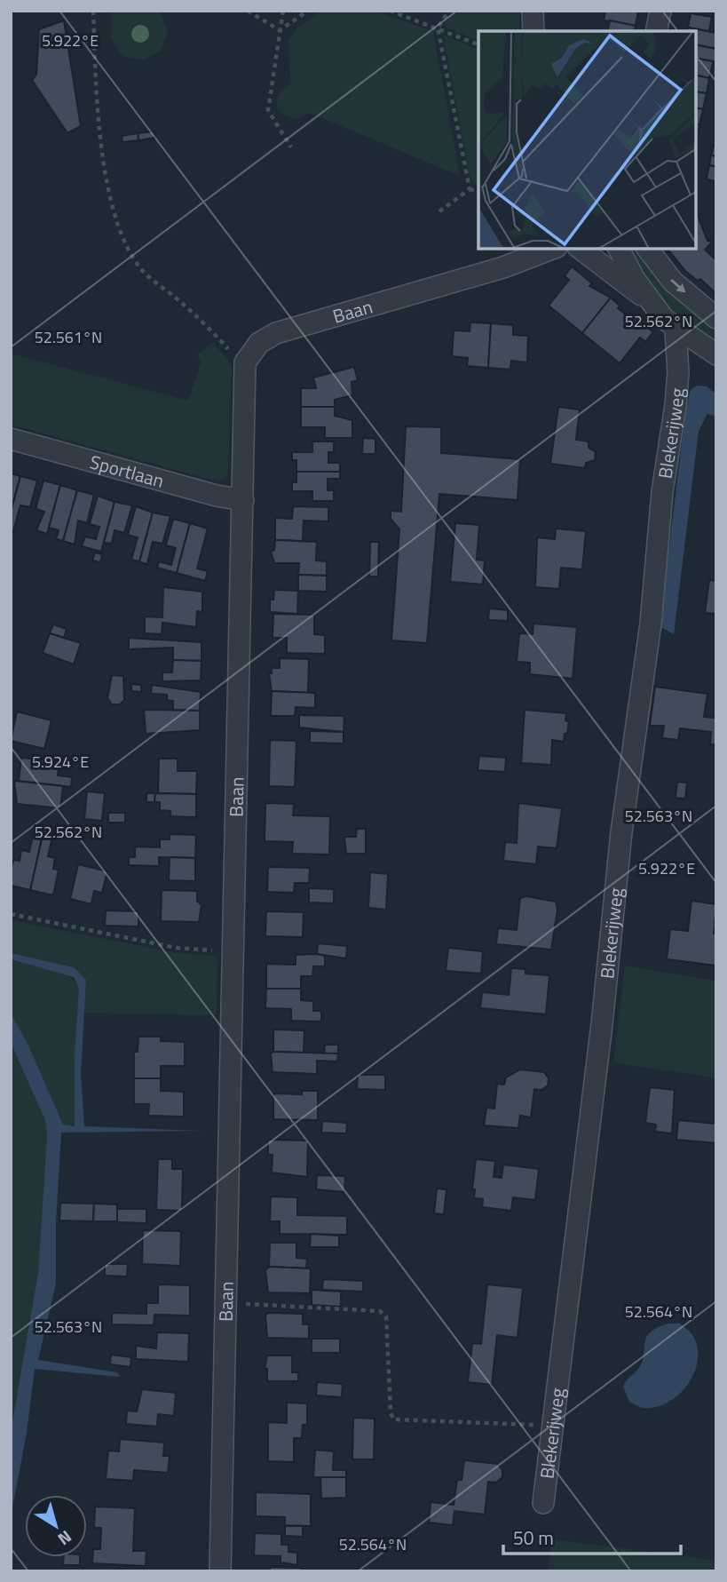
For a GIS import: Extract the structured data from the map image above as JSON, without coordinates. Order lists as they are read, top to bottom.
{
  "streets": {
    "street": ["Baan", "Blekerijweg", "Sportlaan"]
  },
  "crossings": [
    ["Baan", "Sportlaan"]
  ],
  "scale_bar": "50 m",
  "north": "bottom right",
  "coordinates": [
    "5.922°E",
    "52.562°N",
    "52.561°N",
    "5.924°E",
    "52.563°N",
    "52.564°N"
  ]
}
